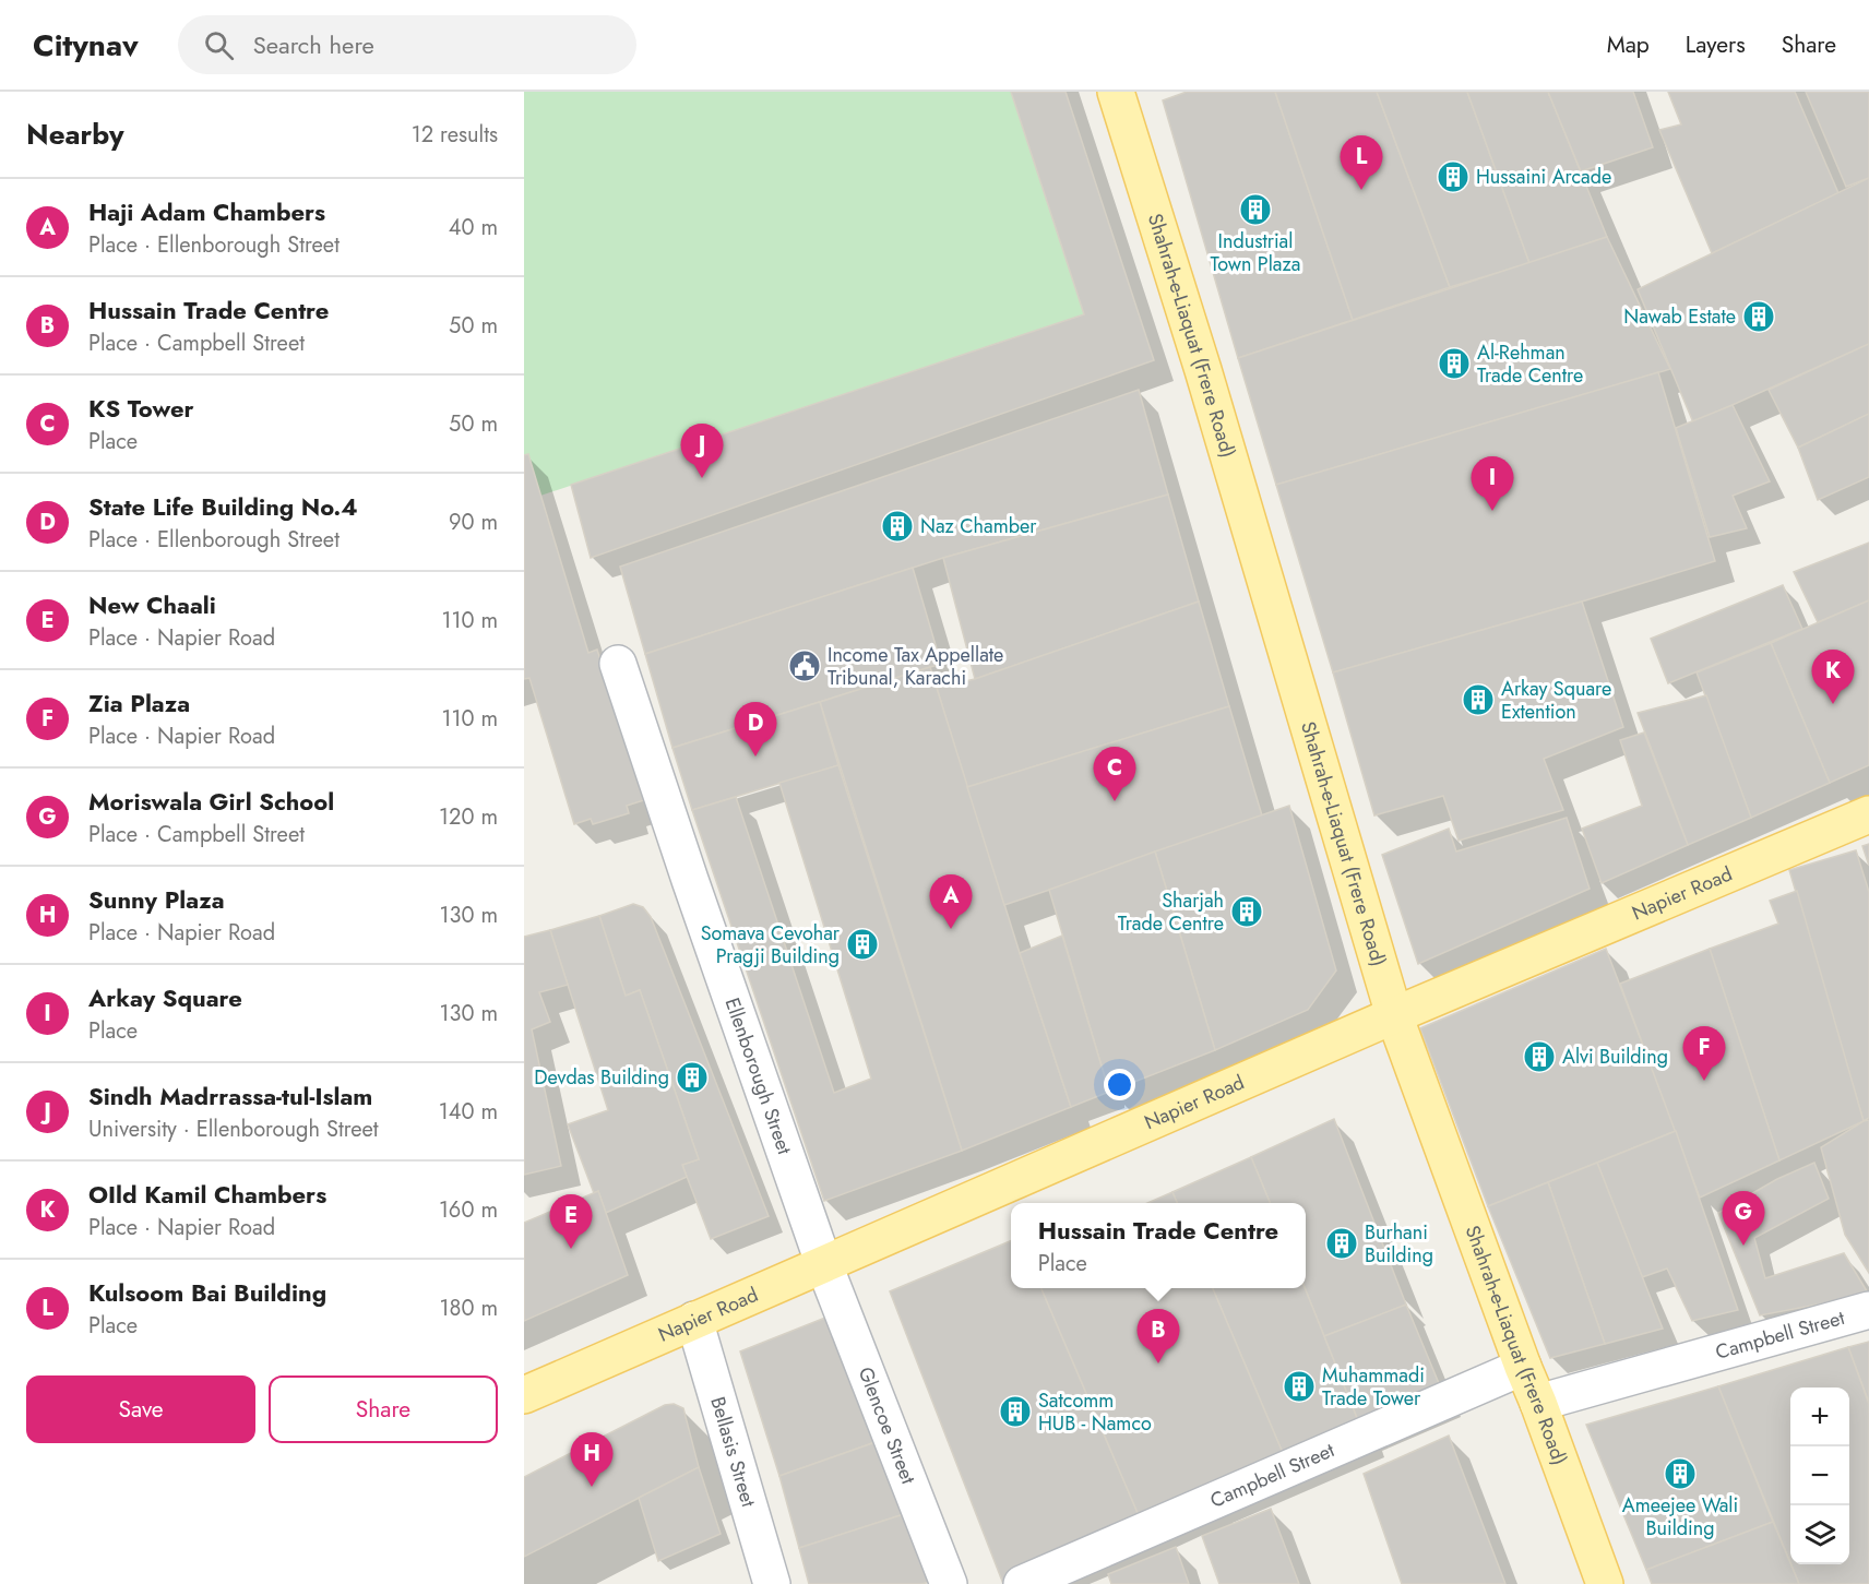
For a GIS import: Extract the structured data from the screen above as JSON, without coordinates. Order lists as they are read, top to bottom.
{
  "streets": {
    "main road": ["Shahrah-e-Liaquat (Frere Road)", "Napier Road"],
    "street": [
      "Ellenborough Street",
      "Campbell Street",
      "Glencoe Street",
      "Bellasis Street"
    ]
  },
  "crossings": [
    ["Shahrah-e-Liaquat (Frere Road)", "Napier Road"],
    ["Shahrah-e-Liaquat (Frere Road)", "Campbell Street"],
    ["Napier Road", "Ellenborough Street"],
    ["Napier Road", "Glencoe Street"],
    ["Napier Road", "Bellasis Street"],
    ["Ellenborough Street", "Glencoe Street"]
  ],
  "places": {
    "building": [
      "Hussaini Arcade",
      "Industrial Town Plaza",
      "Nawab Estate",
      "Al-Rehman Trade Centre",
      "Naz Chamber",
      "Arkay Square Extention",
      "Sharjah Trade Centre",
      "Somava Cevohar Pragji Building",
      "Alvi Building",
      "Devdas Building",
      "Burhani Building",
      "Muhammadi Trade Tower",
      "Satcomm HUB - Namco",
      "Ameejee Wali Building"
    ],
    "public building": ["Income Tax Appellate Tribunal, Karachi"]
  },
  "page": {
    "header": "Citynav",
    "search": "Search here",
    "nav": ["Map", "Layers", "Share"],
    "heading": ["Nearby", "12 results"],
    "pins": [
      "L",
      "J",
      "I",
      "K",
      "D",
      "C",
      "A",
      "F",
      "G",
      "E",
      "B",
      "H"
    ],
    "list": [
      {
        "mark": "A",
        "name": "Haji Adam Chambers",
        "note": "Place · Ellenborough Street",
        "value": "40 m"
      },
      {
        "mark": "B",
        "name": "Hussain Trade Centre",
        "note": "Place · Campbell Street",
        "value": "50 m"
      },
      {
        "mark": "C",
        "name": "KS Tower",
        "note": "Place",
        "value": "50 m"
      },
      {
        "mark": "D",
        "name": "State Life Building No.4",
        "note": "Place · Ellenborough Street",
        "value": "90 m"
      },
      {
        "mark": "E",
        "name": "New Chaali",
        "note": "Place · Napier Road",
        "value": "110 m"
      },
      {
        "mark": "F",
        "name": "Zia Plaza",
        "note": "Place · Napier Road",
        "value": "110 m"
      },
      {
        "mark": "G",
        "name": "Moriswala Girl School",
        "note": "Place · Campbell Street",
        "value": "120 m"
      },
      {
        "mark": "H",
        "name": "Sunny Plaza",
        "note": "Place · Napier Road",
        "value": "130 m"
      },
      {
        "mark": "I",
        "name": "Arkay Square",
        "note": "Place",
        "value": "130 m"
      },
      {
        "mark": "J",
        "name": "Sindh Madrrassa-tul-Islam",
        "note": "University · Ellenborough Street",
        "value": "140 m"
      },
      {
        "mark": "K",
        "name": "OIld Kamil Chambers",
        "note": "Place · Napier Road",
        "value": "160 m"
      },
      {
        "mark": "L",
        "name": "Kulsoom Bai Building",
        "note": "Place",
        "value": "180 m"
      }
    ],
    "popup": ["Hussain Trade Centre", "Place"],
    "buttons": ["Save", "Share"],
    "map_buttons": ["+", "−"]
  }
}
